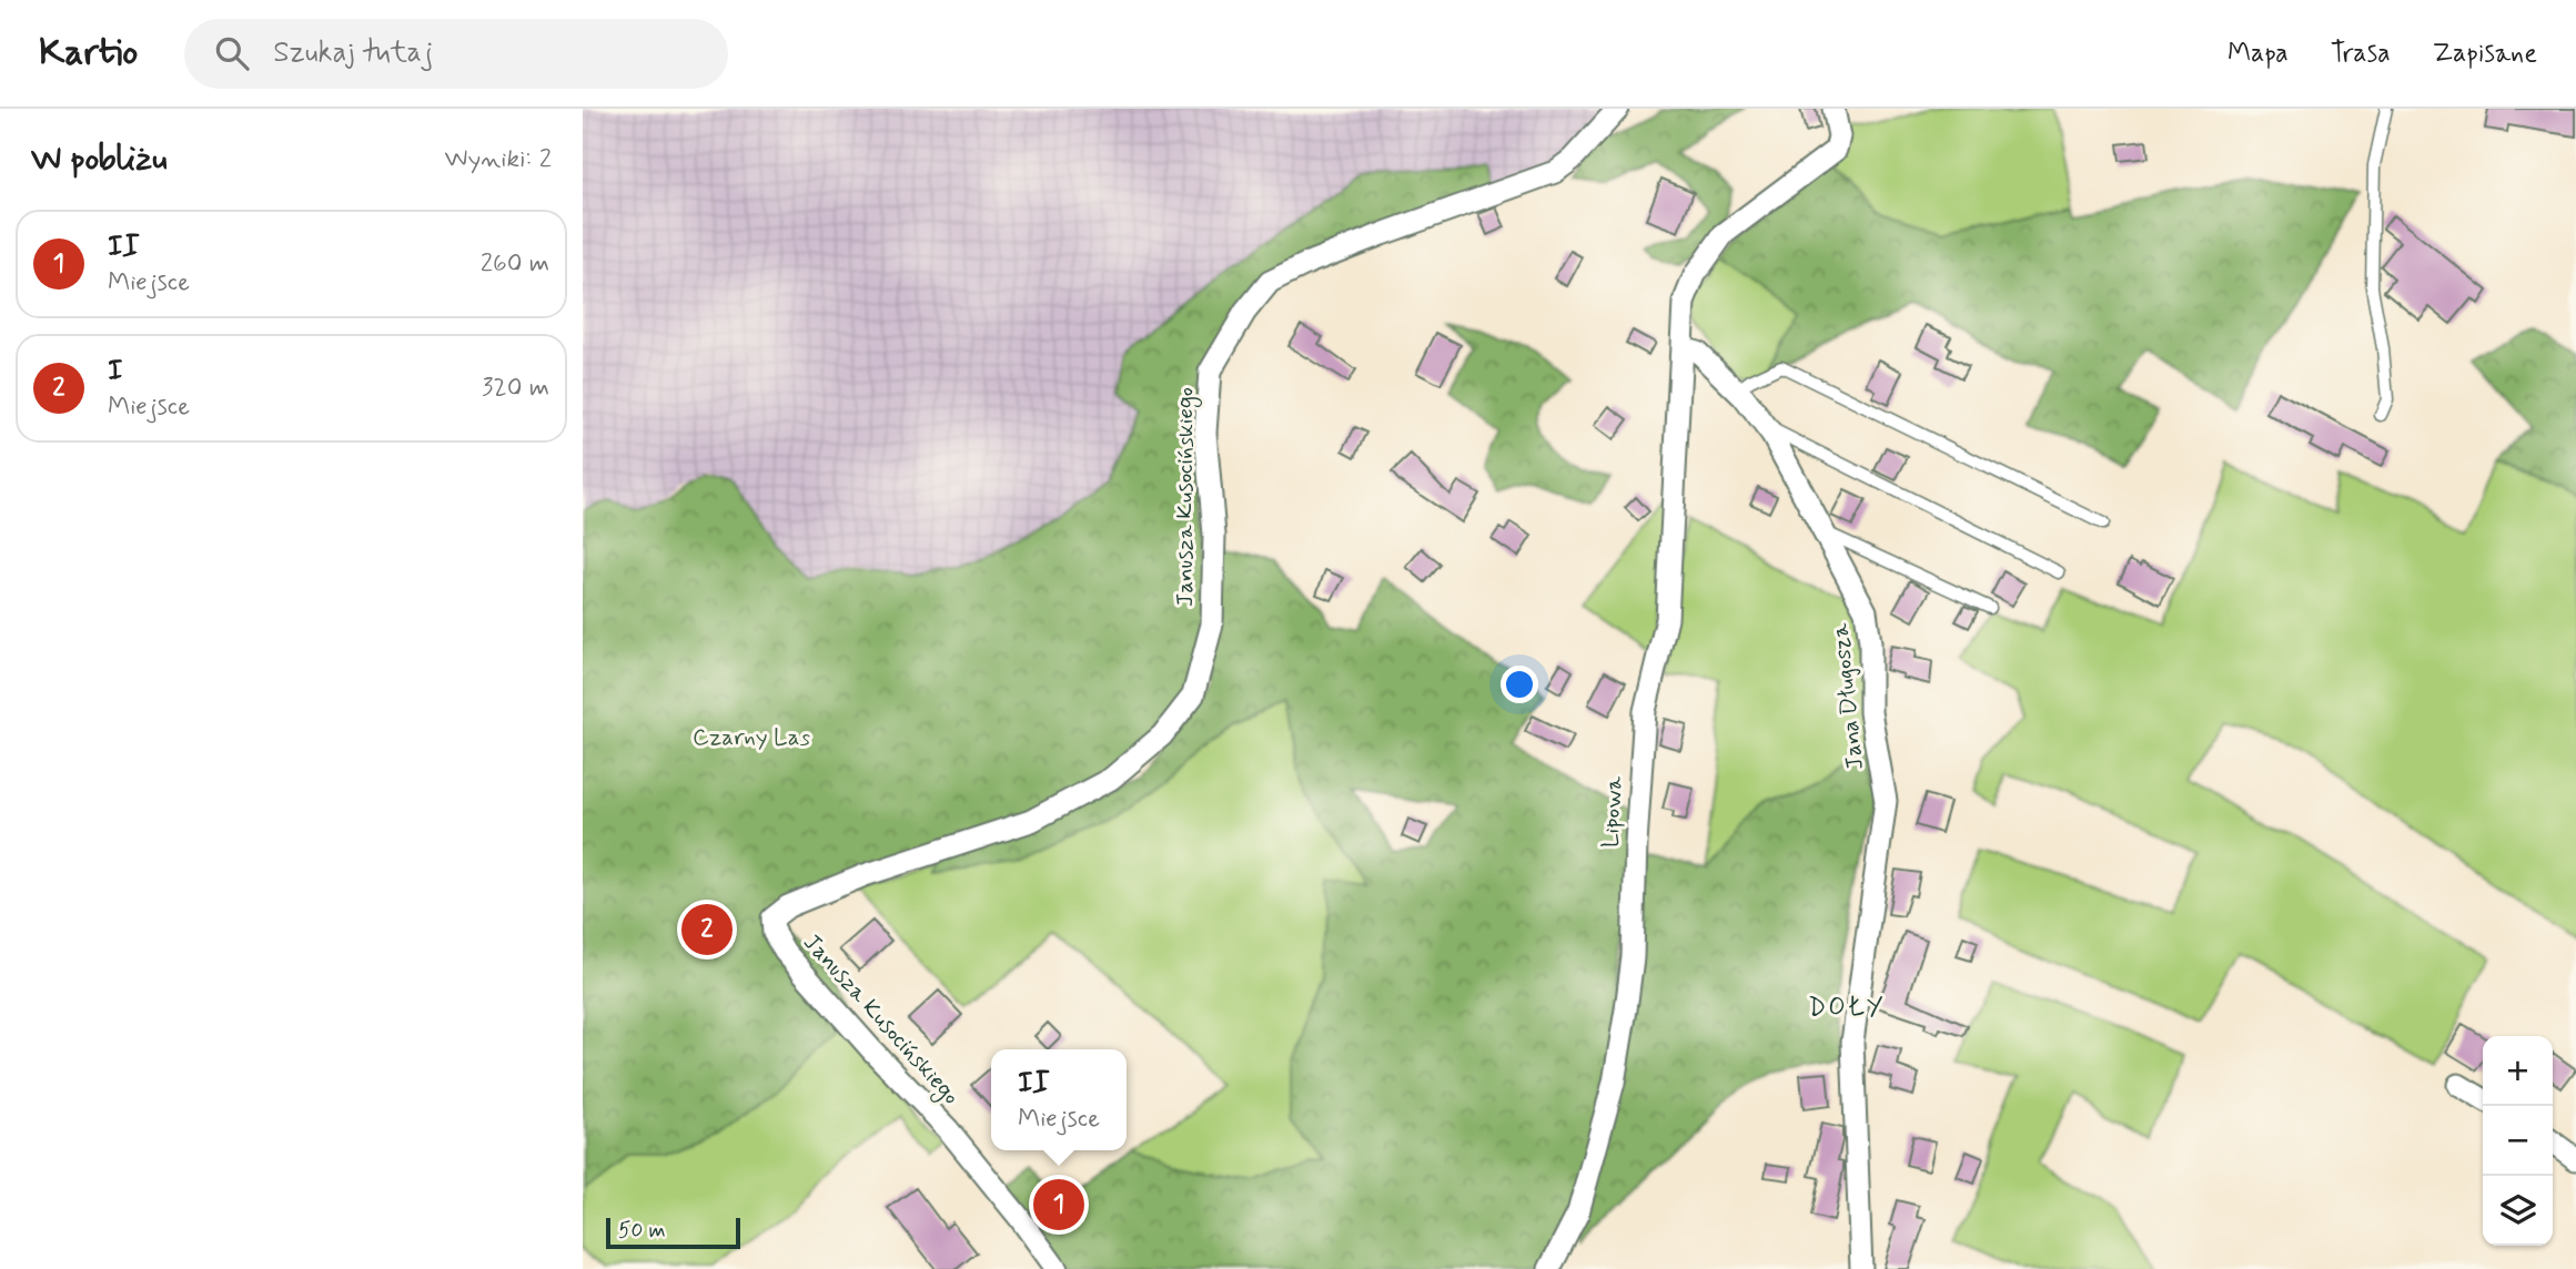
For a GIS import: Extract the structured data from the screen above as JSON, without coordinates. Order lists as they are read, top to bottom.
{
  "streets": {
    "street": ["Janusza Kusocińskiego", "Jana Długosza", "Lipowa"]
  },
  "crossings": [
    ["Jana Długosza", "Lipowa"]
  ],
  "districts": ["DOŁY"],
  "parks": ["Czarny Las"],
  "scale_bar": "50 m",
  "page": {
    "header": "Kartio",
    "search": "Szukaj tutaj",
    "nav": ["Mapa", "Trasa", "Zapisane"],
    "heading": ["W pobliżu", "Wyniki: 2"],
    "list": [
      {
        "mark": "1",
        "name": "II",
        "note": "Miejsce",
        "value": "260 m"
      },
      {
        "mark": "2",
        "name": "I",
        "note": "Miejsce",
        "value": "320 m"
      }
    ],
    "pins": ["2", "1"],
    "map_buttons": ["+", "−"],
    "popup": ["II", "Miejsce"],
    "scale": "50 m"
  }
}
